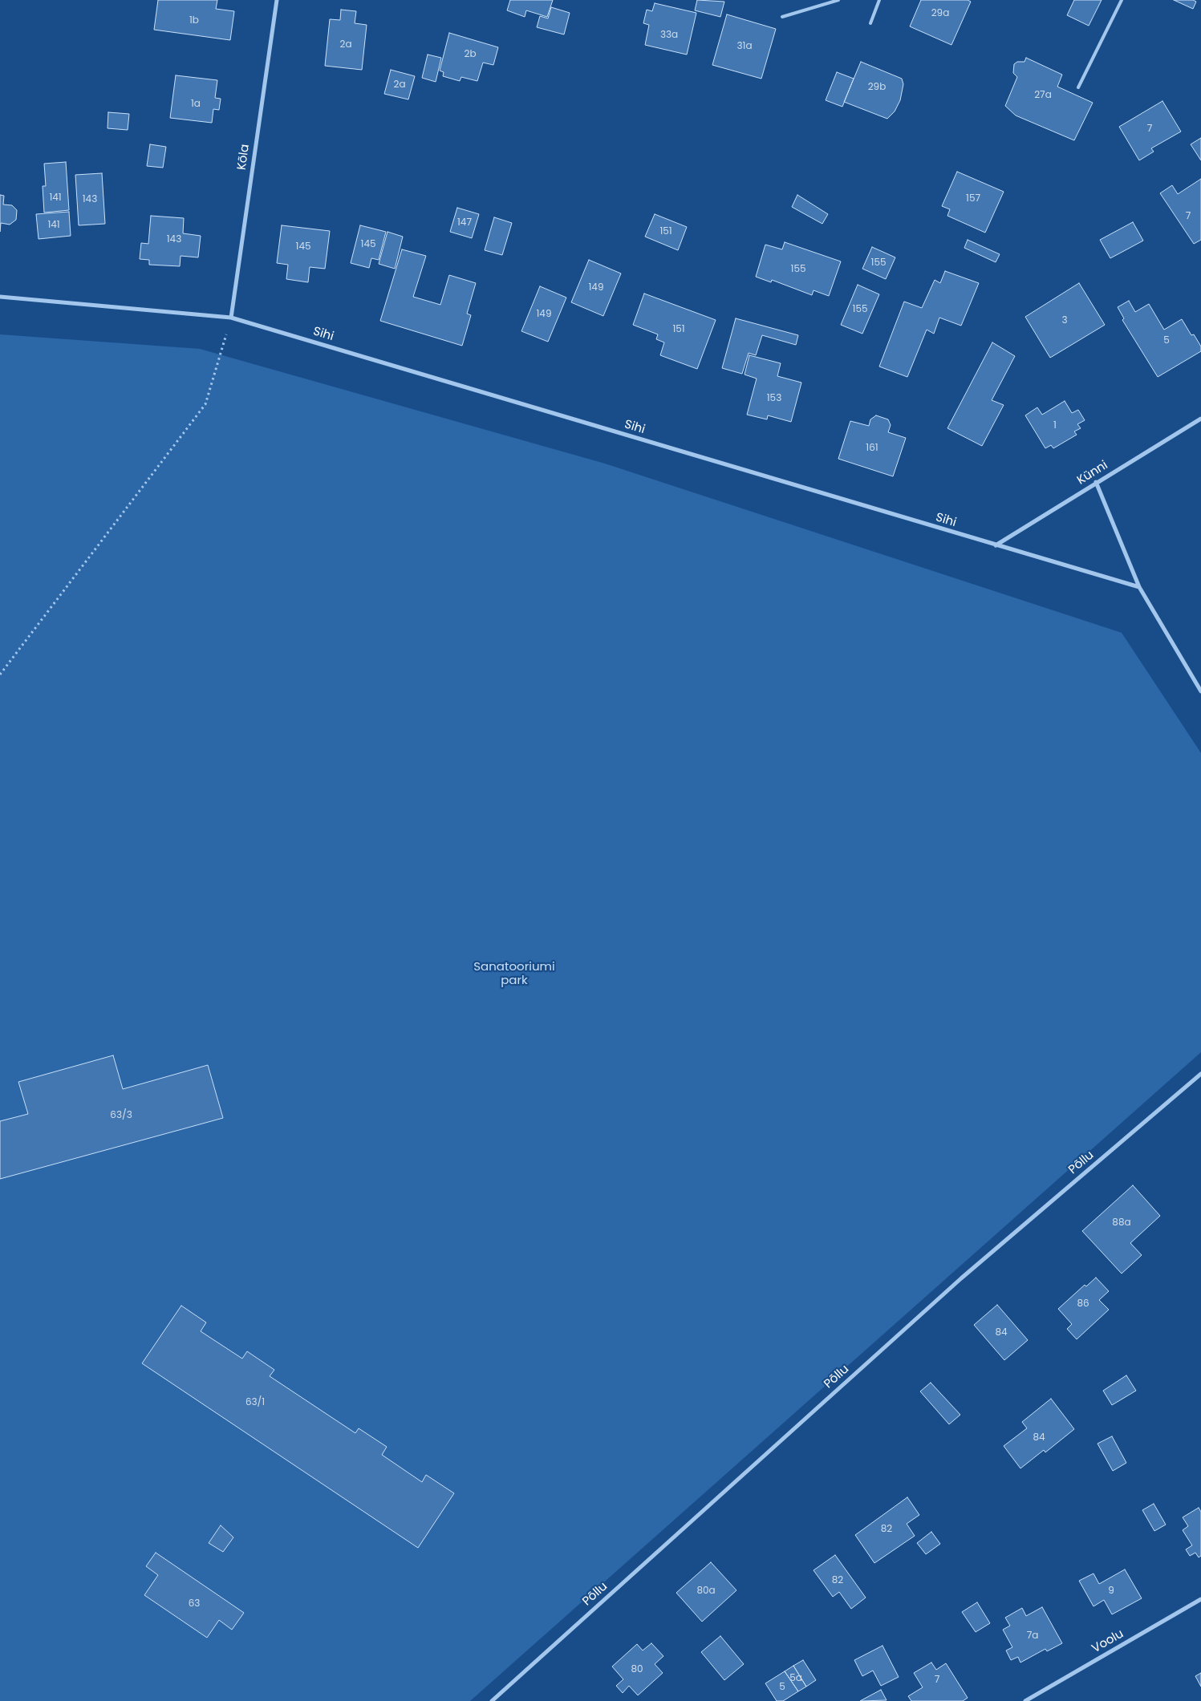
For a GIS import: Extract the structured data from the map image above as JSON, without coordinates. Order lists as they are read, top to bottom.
{
  "streets": {
    "street": [
      "Kõla",
      "Sihi",
      "Künni",
      "Põllu",
      "Voolu"
    ]
  },
  "crossings": [
    ["Kõla", "Sihi"],
    ["Sihi", "Künni"]
  ],
  "parks": ["Sanatooriumi park"],
  "house_numbers": [
    "29a",
    "1b",
    "33a",
    "2a",
    "31a",
    "2b",
    "2a",
    "29b",
    "27a",
    "1a",
    "7",
    "141",
    "157",
    "143",
    "7",
    "147",
    "141",
    "151",
    "143",
    "145",
    "145",
    "155",
    "155",
    "149",
    "155",
    "149",
    "3",
    "151",
    "5",
    "153",
    "1",
    "161",
    "63/3",
    "88a",
    "86",
    "84",
    "63/1",
    "84",
    "82",
    "82",
    "80a",
    "9",
    "63",
    "7a",
    "80",
    "5a",
    "7",
    "5"
  ]
}
